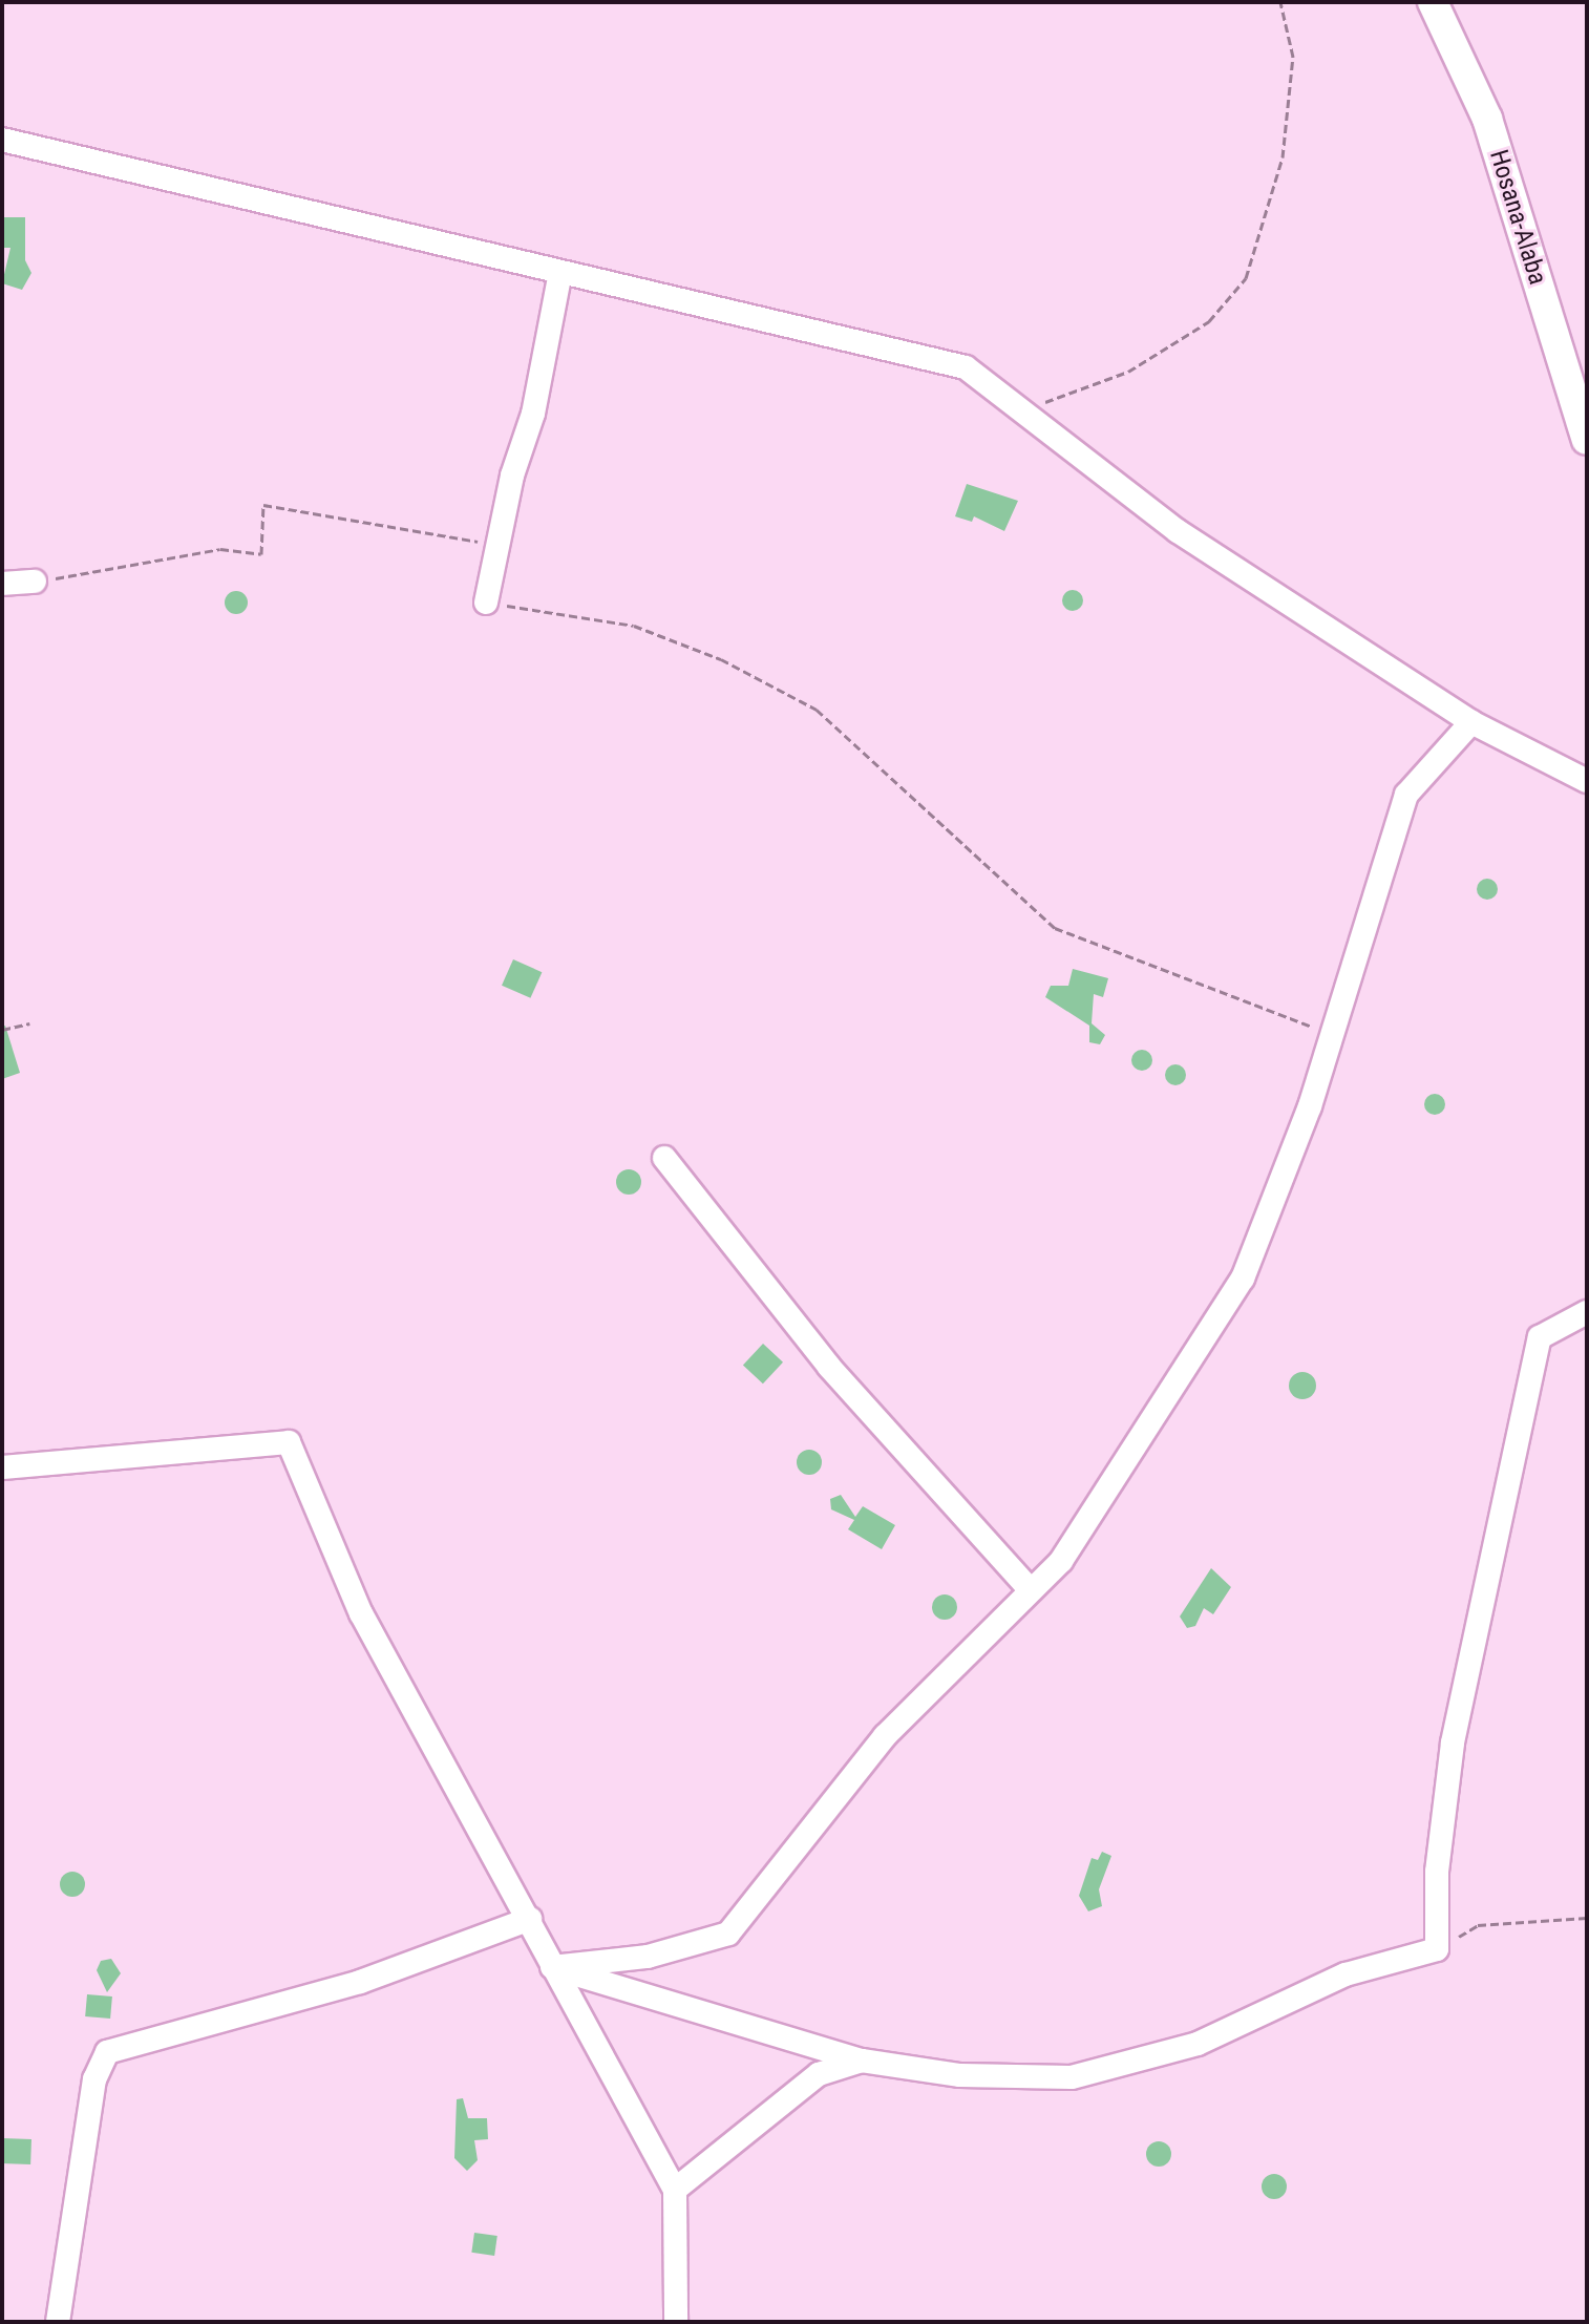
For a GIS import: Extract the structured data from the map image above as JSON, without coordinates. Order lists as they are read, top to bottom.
{
  "streets": {
    "main road": ["Hosana-Alaba"]
  }
}
